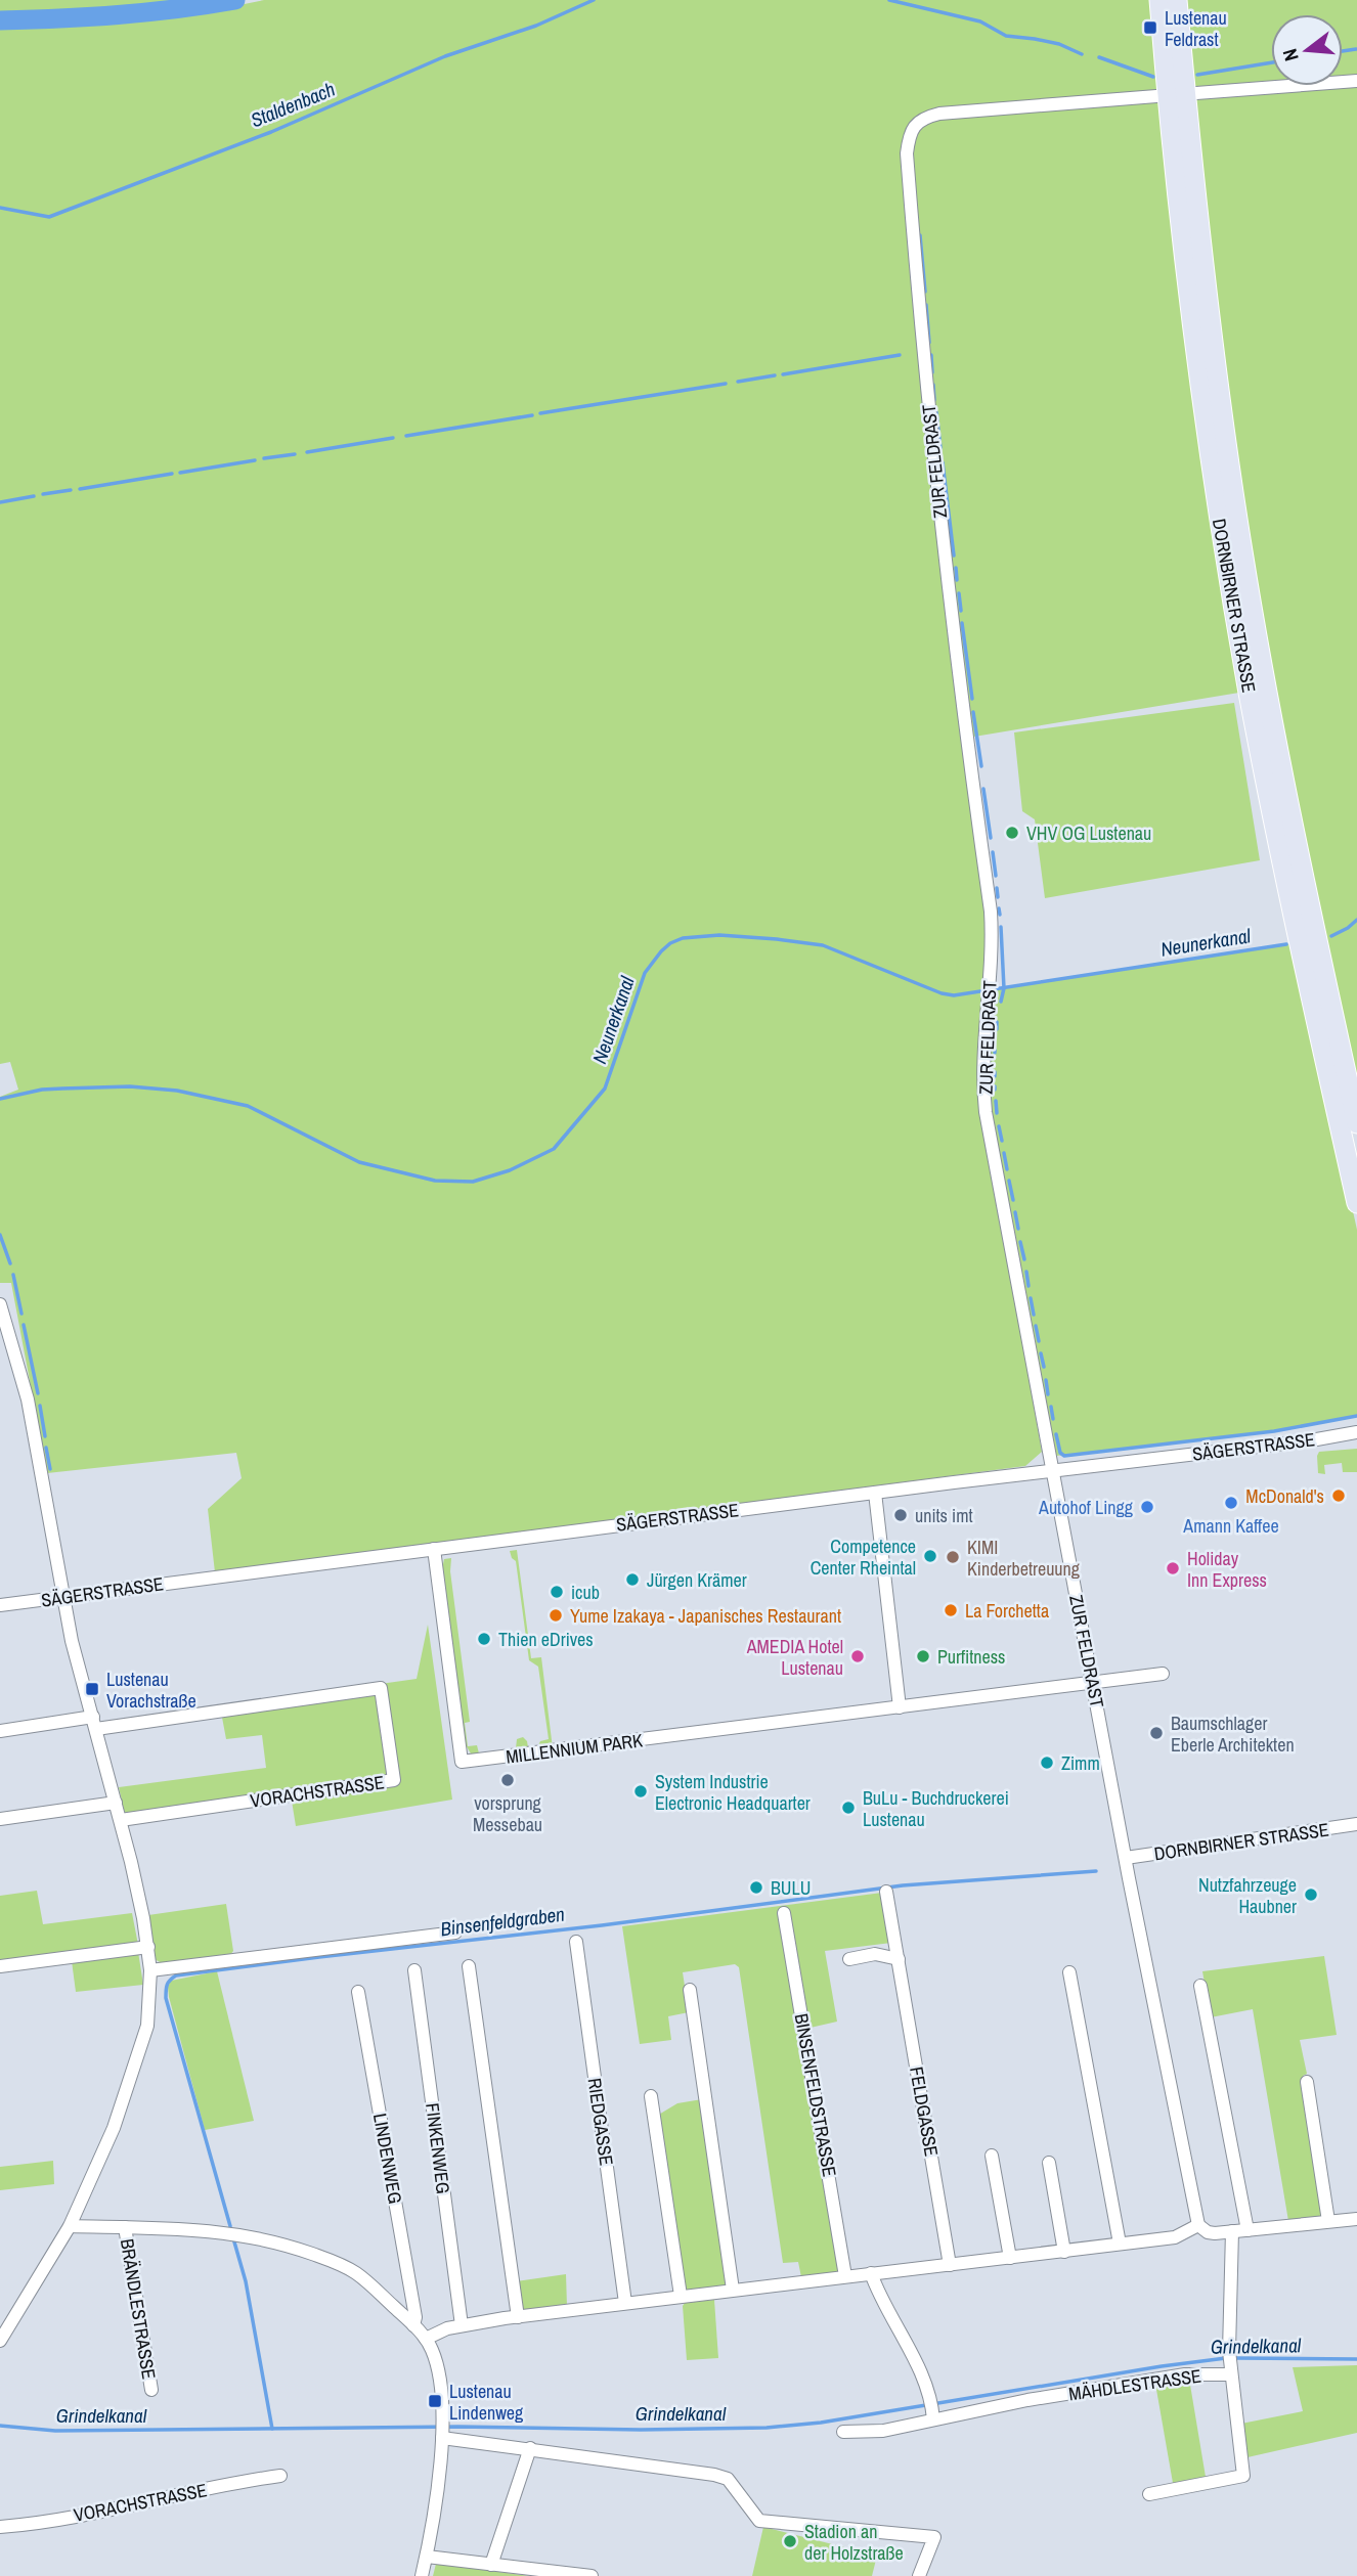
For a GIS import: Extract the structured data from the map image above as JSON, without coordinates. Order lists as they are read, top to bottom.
{
  "streets": {
    "main road": ["DORNBIRNER STRASSE"],
    "street": [
      "ZUR FELDRAST",
      "SÄGERSTRASSE",
      "MILLENNIUM PARK",
      "VORACHSTRASSE",
      "BINSENFELDSTRASSE",
      "FELDGASSE",
      "RIEDGASSE",
      "FINKENWEG",
      "LINDENWEG",
      "BRÄNDLESTRASSE",
      "MÄHDLESTRASSE"
    ]
  },
  "crossings": [
    ["ZUR FELDRAST", "DORNBIRNER STRASSE"],
    ["ZUR FELDRAST", "SÄGERSTRASSE"],
    ["ZUR FELDRAST", "MILLENNIUM PARK"],
    ["SÄGERSTRASSE", "MILLENNIUM PARK"],
    ["LINDENWEG", "BRÄNDLESTRASSE"]
  ],
  "water": [
    "Staldenbach",
    "Neunerkanal",
    "Binsenfeldgraben",
    "Grindelkanal"
  ],
  "places": {
    "transit": ["Lustenau Feldrast", "Lustenau Vorachstraße", "Lustenau Lindenweg"],
    "other": [
      "VHV OG Lustenau",
      "McDonald's",
      "Amann Kaffee",
      "Autohof Lingg",
      "units imt",
      "Competence Center Rheintal",
      "KIMI Kinderbetreuung",
      "Holiday Inn Express",
      "Jürgen Krämer",
      "icub",
      "La Forchetta",
      "Yume Izakaya - Japanisches Restaurant",
      "Thien eDrives",
      "AMEDIA Hotel Lustenau",
      "Purfitness",
      "Baumschlager Eberle Architekten",
      "Zimm",
      "vorsprung Messebau",
      "System Industrie Electronic Headquarter",
      "BuLu - Buchdruckerei Lustenau",
      "BULU",
      "Nutzfahrzeuge Haubner",
      "Stadion an der Holzstraße"
    ]
  },
  "north": "left"
}
